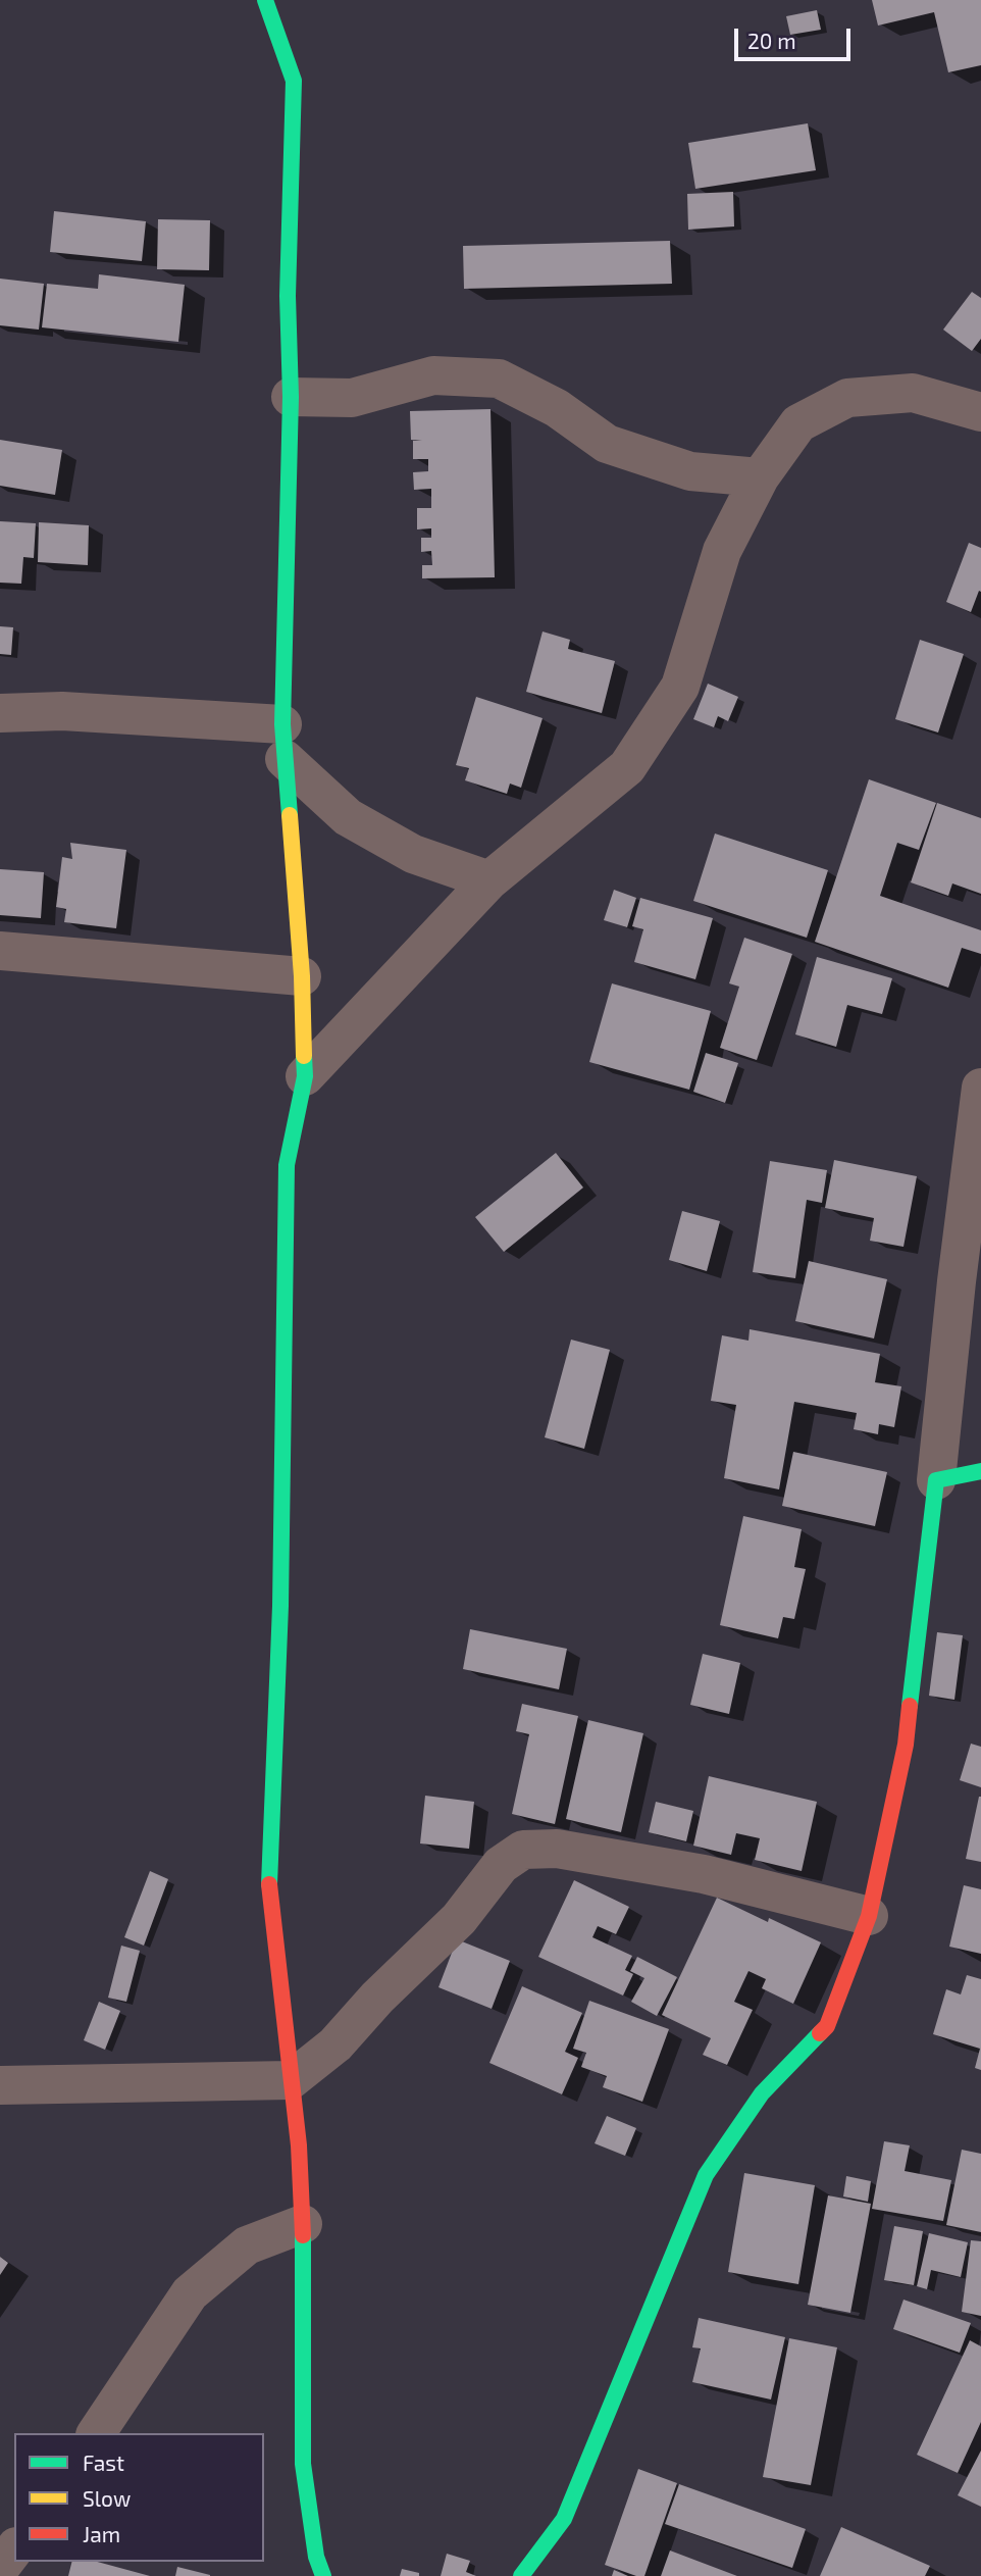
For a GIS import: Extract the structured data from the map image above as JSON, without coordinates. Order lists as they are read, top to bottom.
{
  "legend": ["Fast", "Slow", "Jam"],
  "scale_bar": "20 m"
}
